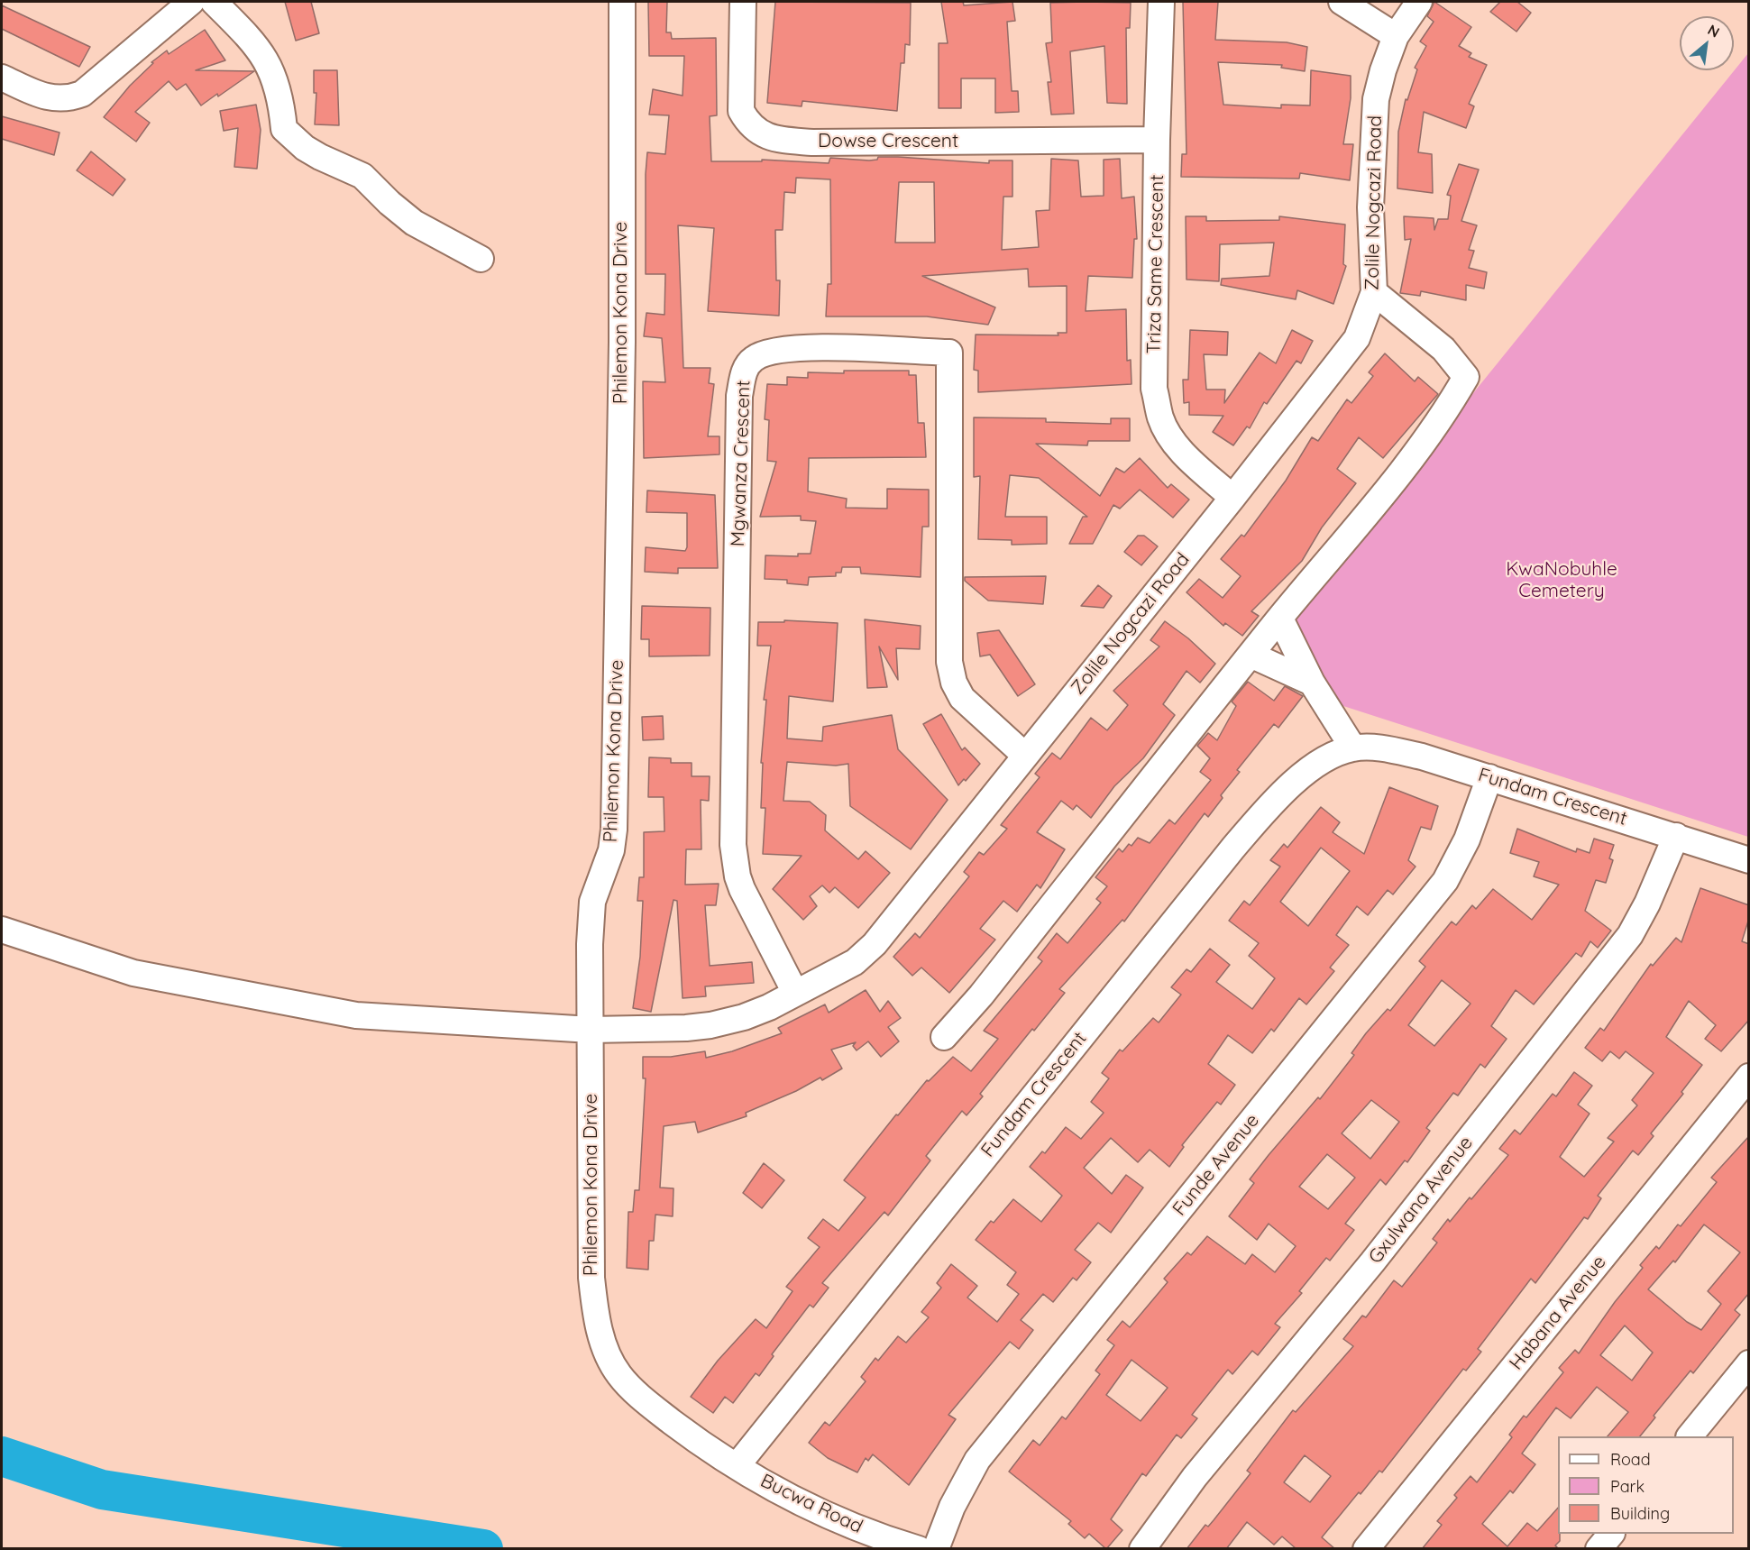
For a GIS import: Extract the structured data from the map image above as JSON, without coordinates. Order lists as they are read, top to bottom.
{
  "streets": {
    "street": [
      "Dowse Crescent",
      "Zolile Nogcazi Road",
      "Triza Same Crescent",
      "Philemon Kona Drive",
      "Mgwanza Crescent",
      "Fundam Crescent",
      "Funde Avenue",
      "Gxulwana Avenue",
      "Habana Avenue",
      "Bucwa Road"
    ]
  },
  "crossings": [
    ["Dowse Crescent", "Triza Same Crescent"],
    ["Zolile Nogcazi Road", "Triza Same Crescent"],
    ["Zolile Nogcazi Road", "Philemon Kona Drive"],
    ["Zolile Nogcazi Road", "Mgwanza Crescent"],
    ["Philemon Kona Drive", "Fundam Crescent"],
    ["Philemon Kona Drive", "Bucwa Road"],
    ["Fundam Crescent", "Funde Avenue"],
    ["Fundam Crescent", "Gxulwana Avenue"],
    ["Fundam Crescent", "Bucwa Road"]
  ],
  "parks": ["KwaNobuhle Cemetery"],
  "legend": ["Road", "Park", "Building"],
  "north": "top right"
}
